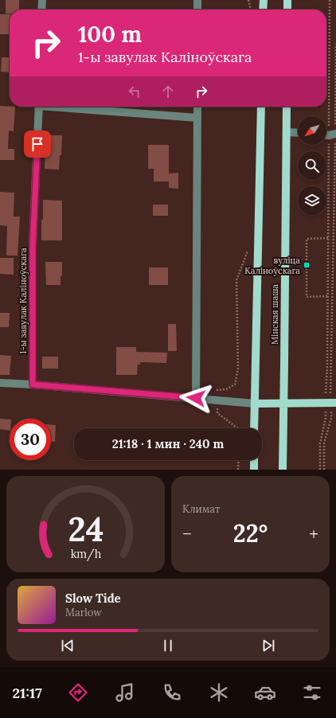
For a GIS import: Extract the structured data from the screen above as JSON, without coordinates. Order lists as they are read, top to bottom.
{
  "streets": {
    "main road": ["Мінская шаша"],
    "street": ["1-ы завулак Каліноўскага"]
  },
  "places": {
    "transit": ["вуліца Каліноўскага"]
  },
  "north": "bottom left",
  "page": {
    "turn": ["100 m", "1-ы завулак Каліноўскага"],
    "limit": "30",
    "trip": "21:18 · 1 мин · 240 m",
    "tile": "Климат",
    "heat": ["−", "22°", "+"],
    "song": ["Slow Tide", "Marlow"],
    "tabs": "21:17",
    "gauge": ["24", "km/h"]
  }
}
